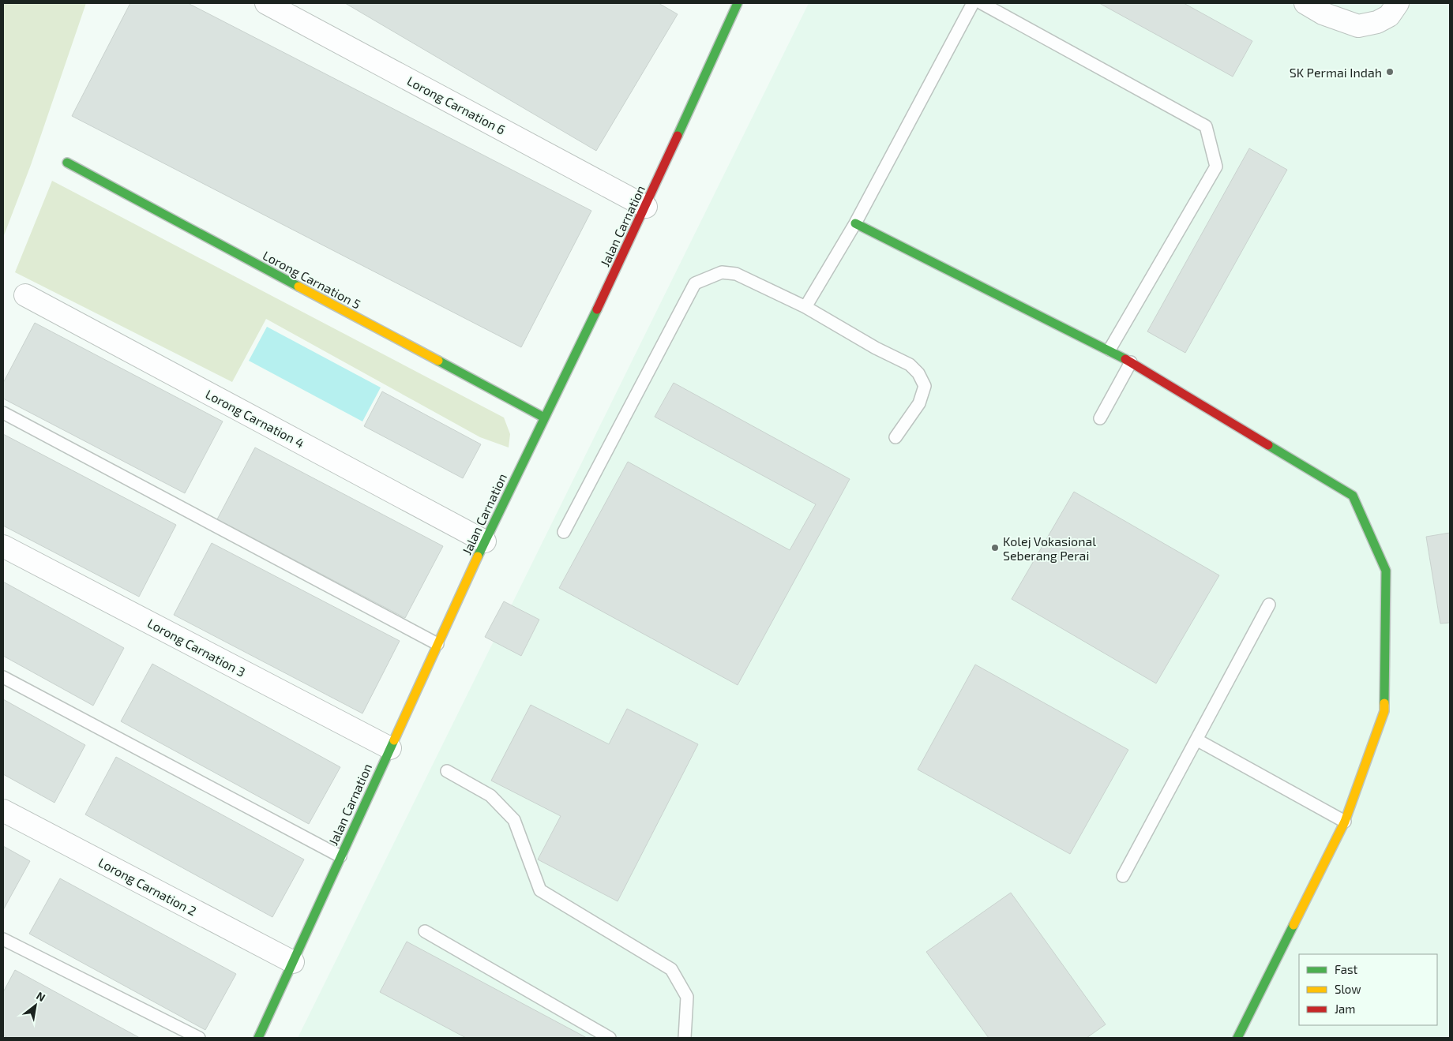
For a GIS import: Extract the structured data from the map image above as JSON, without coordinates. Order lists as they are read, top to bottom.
{
  "streets": {
    "street": [
      "Lorong Carnation 6",
      "Jalan Carnation",
      "Lorong Carnation 5",
      "Lorong Carnation 4",
      "Lorong Carnation 3",
      "Lorong Carnation 2"
    ]
  },
  "crossings": [
    ["Lorong Carnation 6", "Jalan Carnation"],
    ["Jalan Carnation", "Lorong Carnation 5"],
    ["Jalan Carnation", "Lorong Carnation 4"],
    ["Jalan Carnation", "Lorong Carnation 3"],
    ["Jalan Carnation", "Lorong Carnation 2"]
  ],
  "places": ["SK Permai Indah", "Kolej Vokasional Seberang Perai"],
  "legend": ["Fast", "Slow", "Jam"],
  "north": "top right"
}
